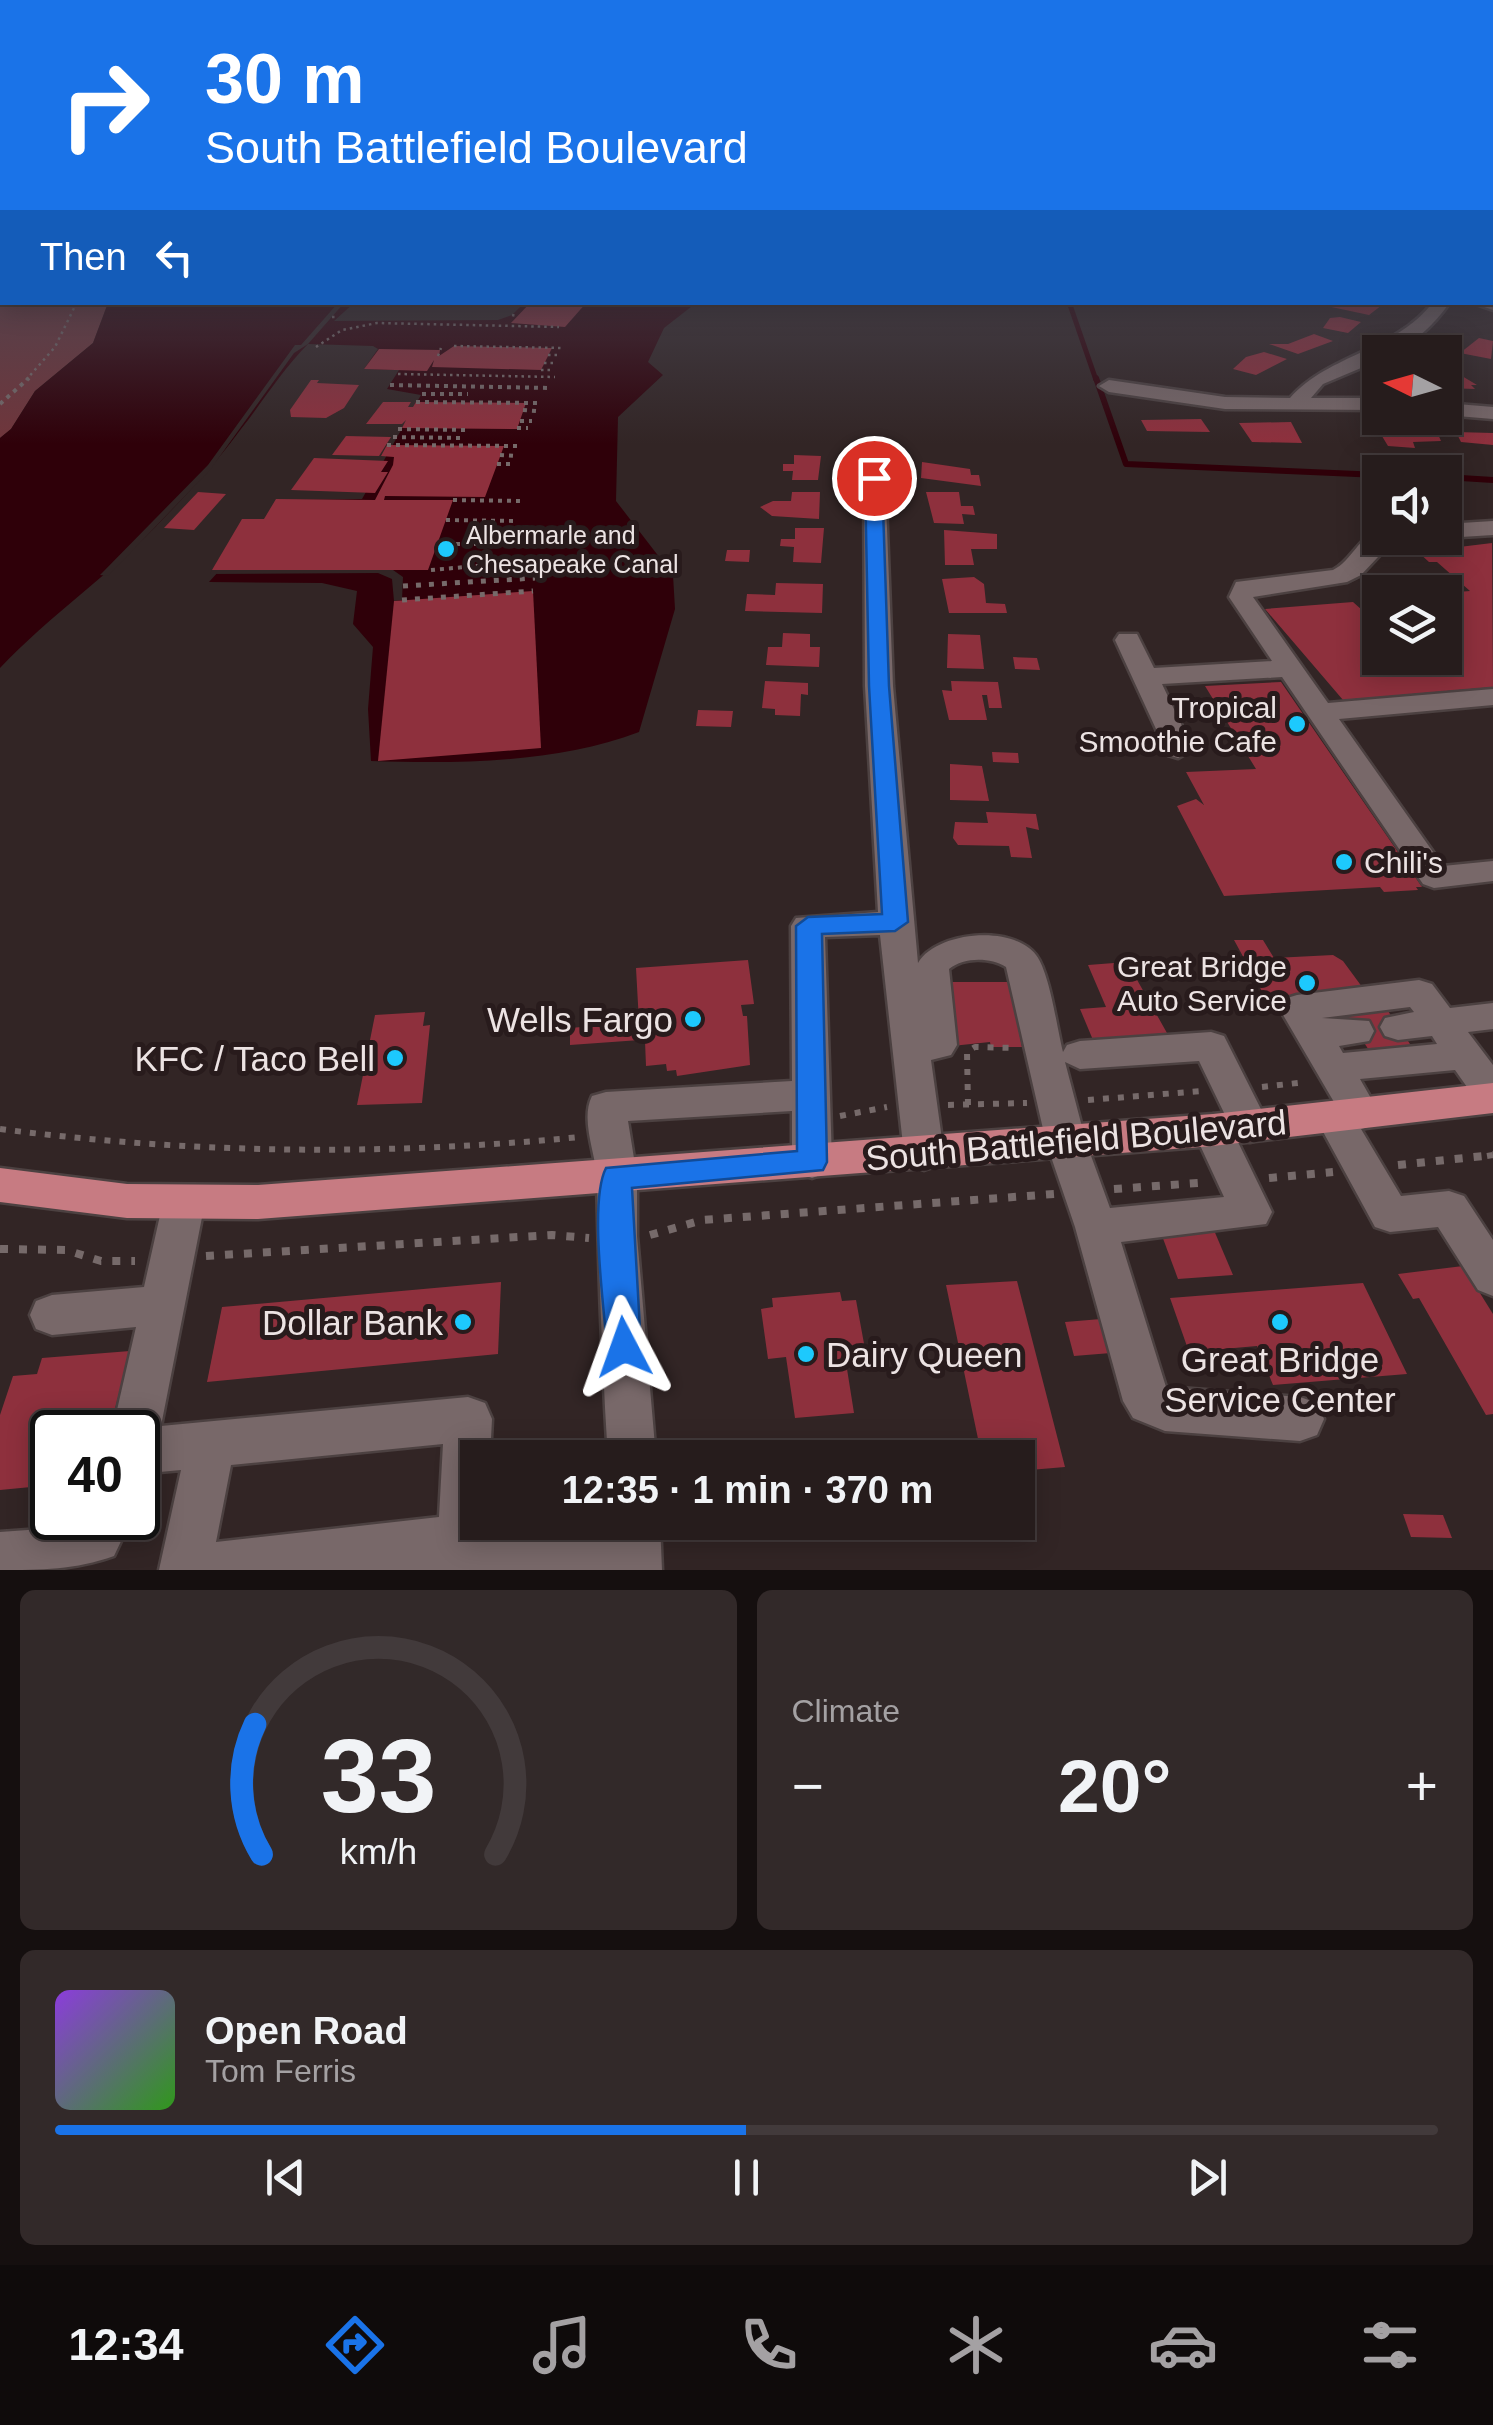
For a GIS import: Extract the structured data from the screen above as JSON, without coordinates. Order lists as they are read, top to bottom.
{
  "streets": {
    "main road": ["South Battlefield Boulevard"]
  },
  "places": [
    "Albermarle and Chesapeake Canal",
    "Tropical Smoothie Cafe",
    "Chili's",
    "Great Bridge Auto Service",
    "Wells Fargo",
    "KFC / Taco Bell",
    "Dollar Bank",
    "Great Bridge Service Center",
    "Dairy Queen"
  ],
  "north": "left",
  "page": {
    "turn": ["30 m", "South Battlefield Boulevard"],
    "then": "Then",
    "limit": "40",
    "trip": "12:35 · 1 min · 370 m",
    "tile": "Climate",
    "heat": ["−", "20°", "+"],
    "song": ["Open Road", "Tom Ferris"],
    "tabs": "12:34",
    "gauge": ["33", "km/h"]
  }
}
